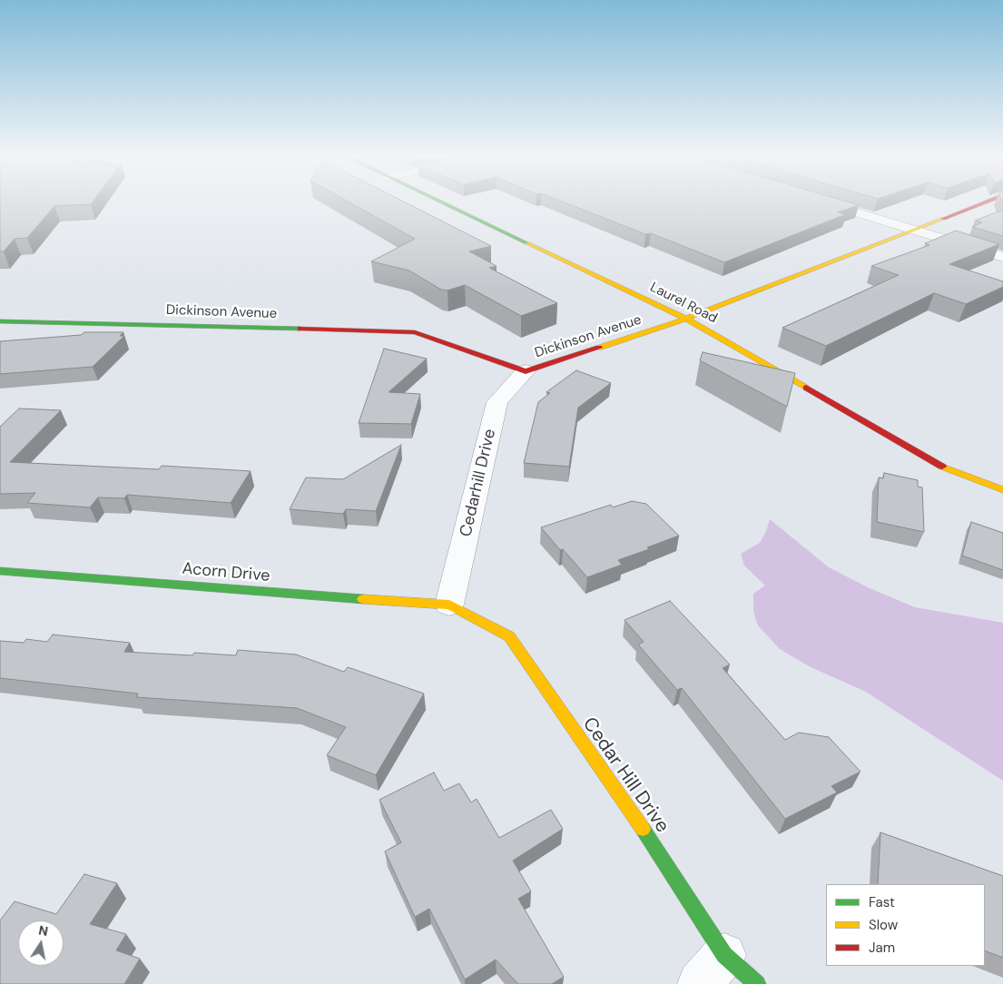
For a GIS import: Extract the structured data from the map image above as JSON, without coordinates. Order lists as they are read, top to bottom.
{
  "streets": {
    "street": [
      "Laurel Road",
      "Dickinson Avenue",
      "Cedarhill Drive",
      "Acorn Drive",
      "Cedar Hill Drive"
    ]
  },
  "crossings": [
    ["Laurel Road", "Dickinson Avenue"],
    ["Dickinson Avenue", "Cedarhill Drive"],
    ["Cedarhill Drive", "Acorn Drive"],
    ["Cedarhill Drive", "Cedar Hill Drive"],
    ["Acorn Drive", "Cedar Hill Drive"]
  ],
  "legend": ["Fast", "Slow", "Jam"],
  "north": "top"
}
